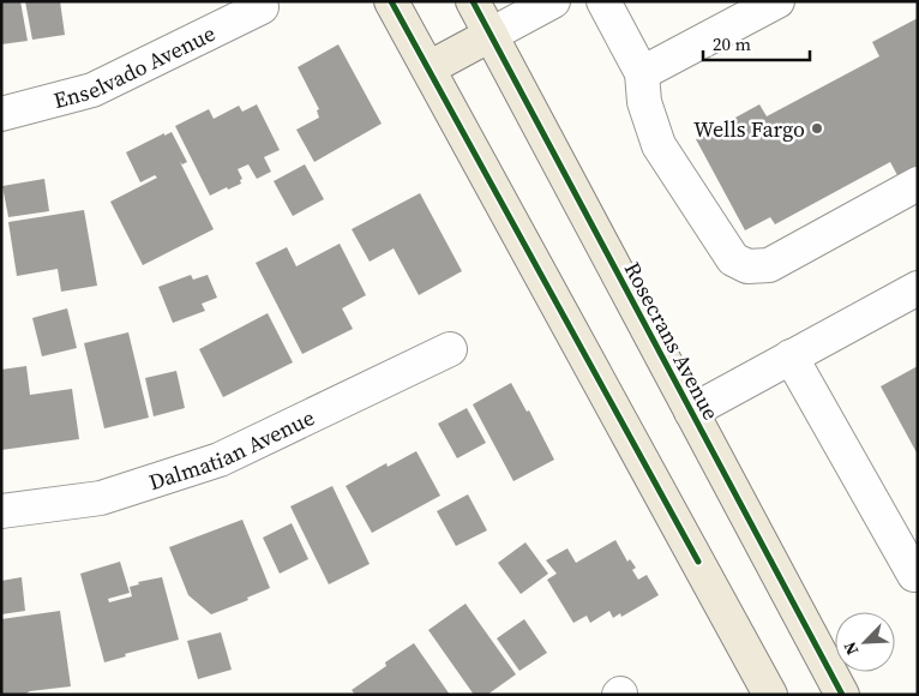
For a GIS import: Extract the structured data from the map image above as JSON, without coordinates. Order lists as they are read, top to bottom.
{
  "streets": {
    "main road": ["Rosecrans Avenue"],
    "street": ["Enselvado Avenue", "Dalmatian Avenue"]
  },
  "places": ["Wells Fargo"],
  "scale_bar": "20 m",
  "north": "bottom left"
}
